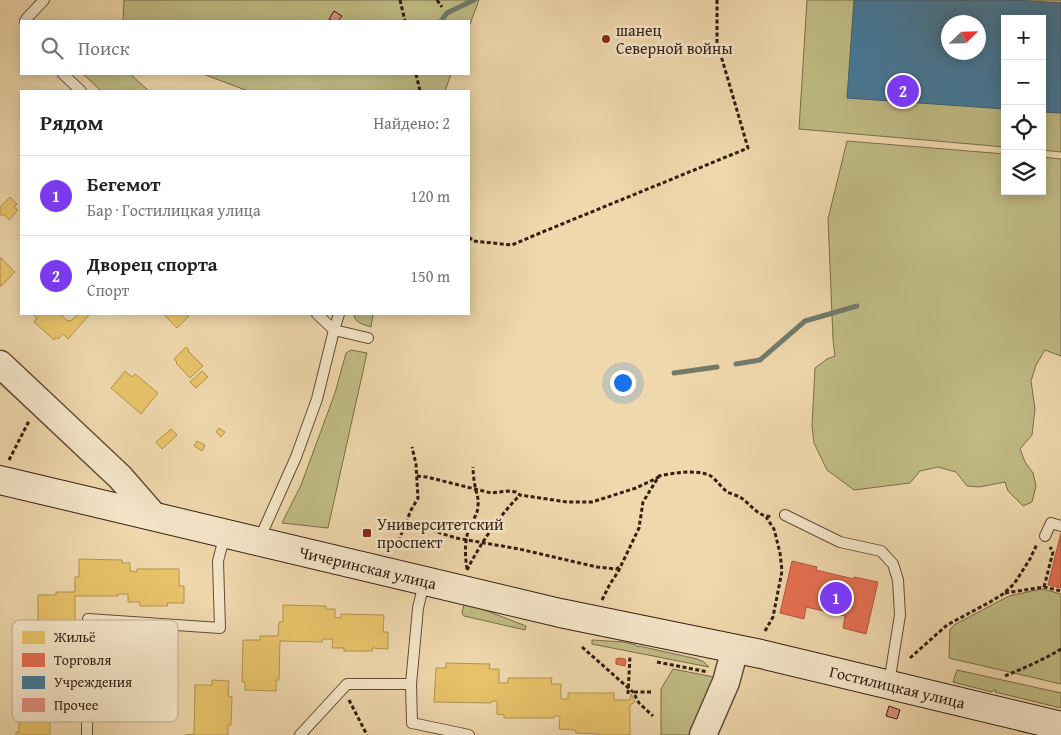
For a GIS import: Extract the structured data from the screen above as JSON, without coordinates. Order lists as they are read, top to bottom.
{
  "streets": {
    "main road": ["Чичеринская улица", "Гостилицкая улица"]
  },
  "crossings": [
    ["Чичеринская улица", "Гостилицкая улица"]
  ],
  "places": {
    "other": ["шанец Северной войны"],
    "transit": ["Университетский проспект"]
  },
  "legend": [
    "Жильё",
    "Торговля",
    "Учреждения",
    "Прочее"
  ],
  "north": "top right",
  "page": {
    "map_buttons": ["+", "−"],
    "search": "Поиск",
    "pins": ["2", "1"],
    "heading": ["Рядом", "Найдено: 2"],
    "list": [
      {
        "mark": "1",
        "name": "Бегемот",
        "note": "Бар · Гостилицкая улица",
        "value": "120 m"
      },
      {
        "mark": "2",
        "name": "Дворец спорта",
        "note": "Спорт",
        "value": "150 m"
      }
    ]
  }
}
